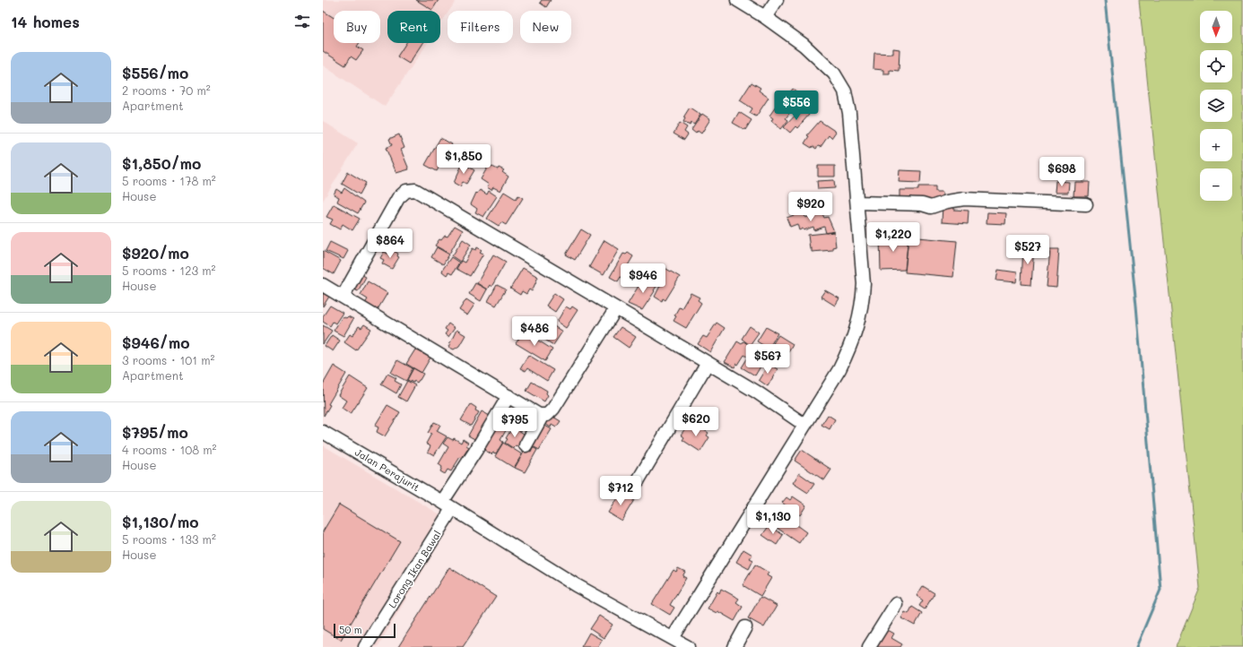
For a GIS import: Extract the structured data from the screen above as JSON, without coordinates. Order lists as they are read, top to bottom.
{
  "streets": {
    "street": ["Jalan Perajurit", "Lorong Ikan Bawal"]
  },
  "crossings": [
    ["Jalan Perajurit", "Lorong Ikan Bawal"]
  ],
  "scale_bar": "50 m",
  "north": "bottom",
  "page": {
    "heading": "14 homes",
    "map_buttons": ["+", "−"],
    "chip": [
      "Buy",
      "Rent",
      "Filters",
      "New"
    ],
    "list": [
      {
        "name": "$556/mo",
        "note": "2 rooms · 70 m² · Apartment"
      },
      {
        "name": "$1,850/mo",
        "note": "5 rooms · 178 m² · House"
      },
      {
        "name": "$920/mo",
        "note": "5 rooms · 123 m² · House"
      },
      {
        "name": "$946/mo",
        "note": "3 rooms · 101 m² · Apartment"
      },
      {
        "name": "$795/mo",
        "note": "4 rooms · 108 m² · House"
      },
      {
        "name": "$1,130/mo",
        "note": "5 rooms · 133 m² · House"
      }
    ],
    "price": [
      "$556",
      "$1,850",
      "$698",
      "$920",
      "$1,220",
      "$864",
      "$527",
      "$946",
      "$486",
      "$567",
      "$620",
      "$795",
      "$712",
      "$1,130"
    ],
    "scale": "50 m"
  }
}
